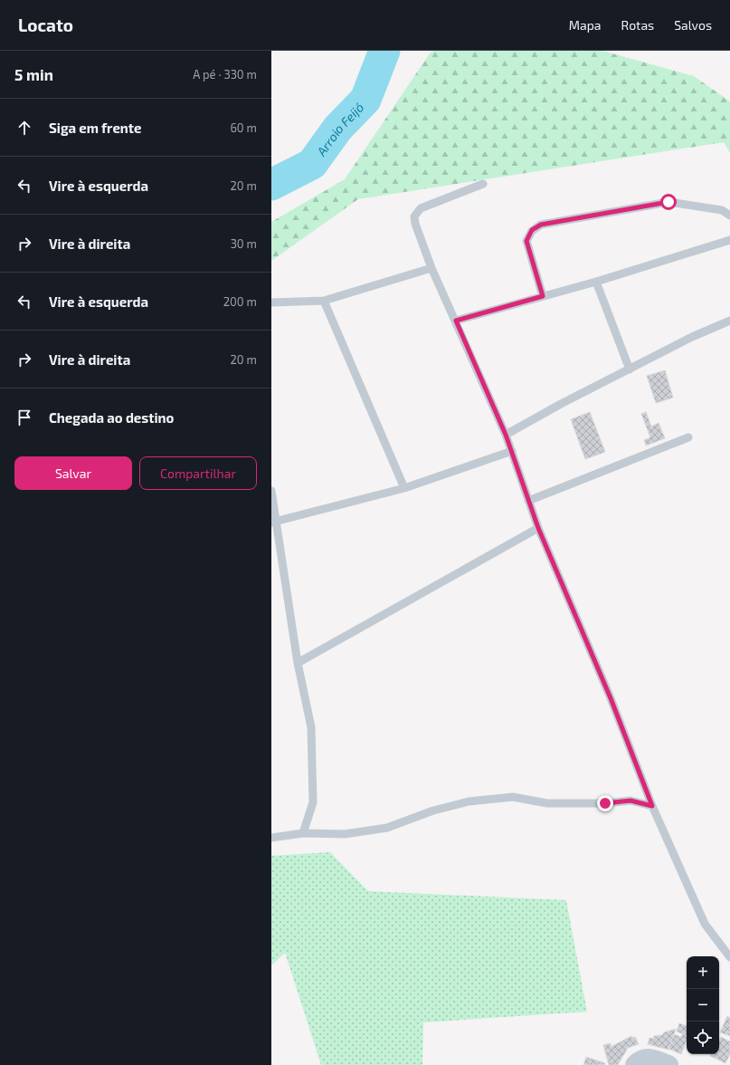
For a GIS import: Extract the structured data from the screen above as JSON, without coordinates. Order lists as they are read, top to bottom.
{
  "water": ["Arroio Feijó"],
  "page": {
    "header": "Locato",
    "nav": ["Mapa", "Rotas", "Salvos"],
    "heading": ["5 min", "A pé · 330 m"],
    "list": [
      ["Siga em frente", "60 m"],
      ["Vire à esquerda", "20 m"],
      ["Vire à direita", "30 m"],
      ["Vire à esquerda", "200 m"],
      ["Vire à direita", "20 m"],
      "Chegada ao destino"
    ],
    "buttons": ["Salvar", "Compartilhar"],
    "map_buttons": ["+", "−"]
  }
}
